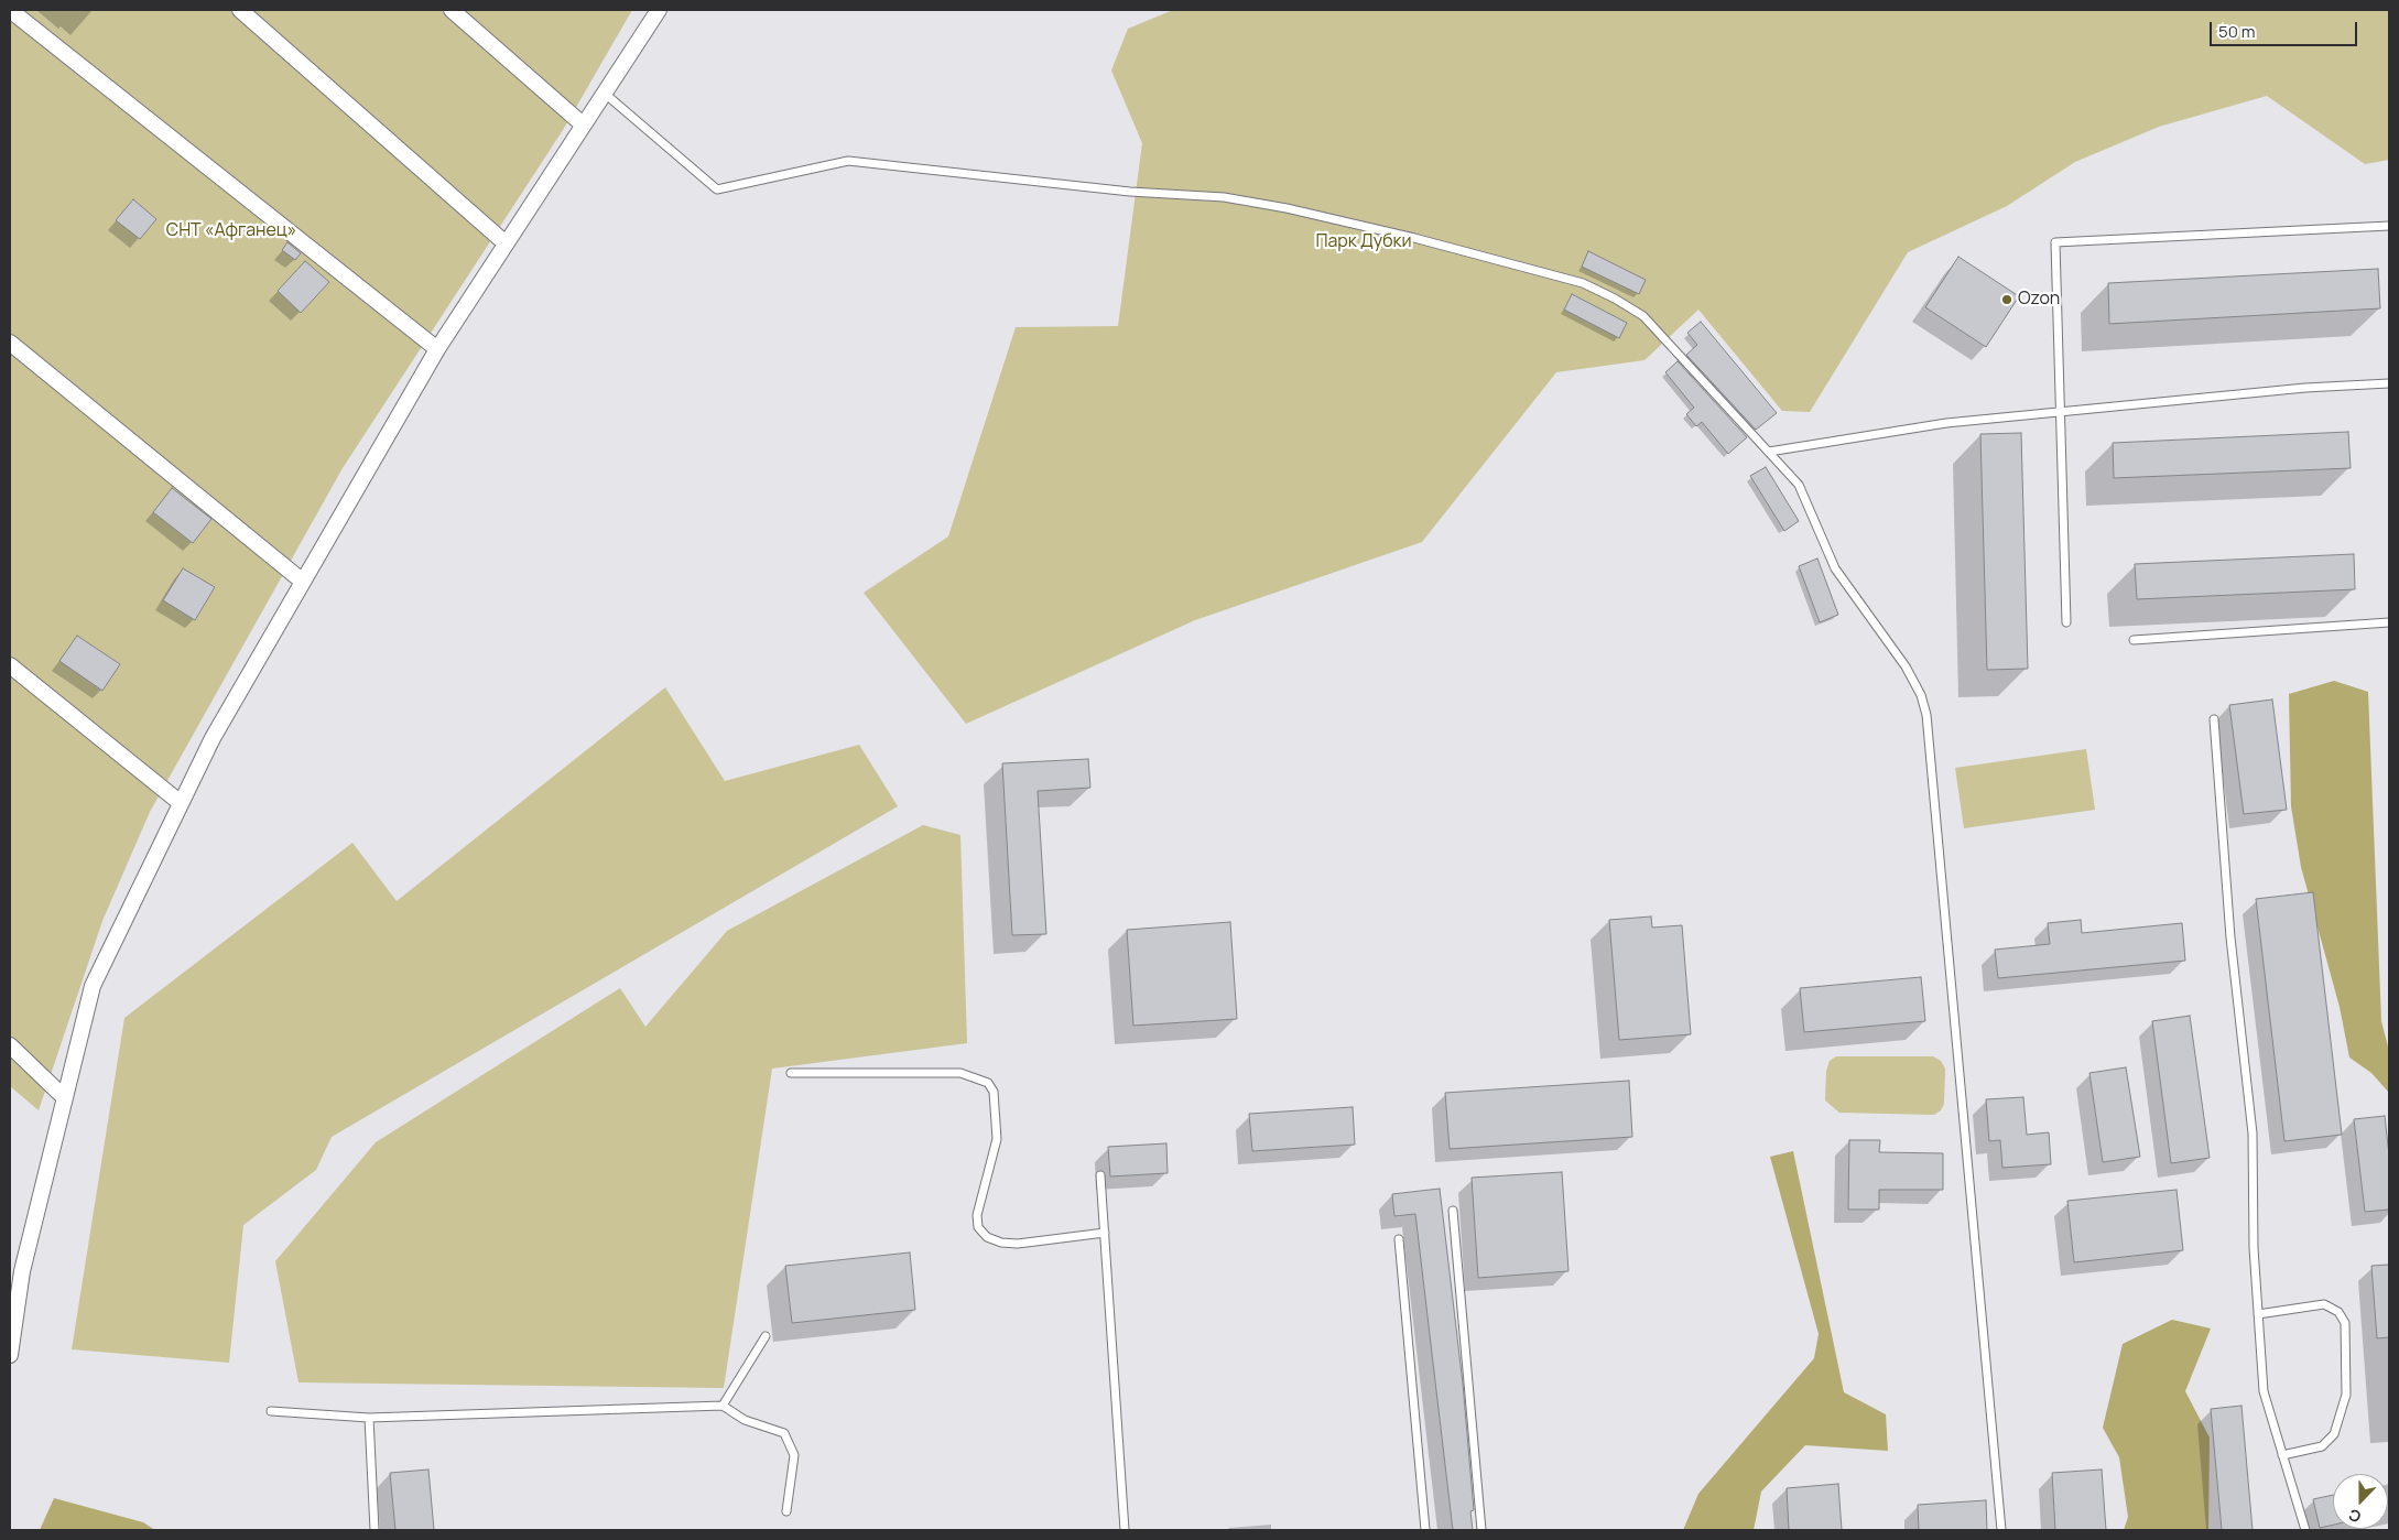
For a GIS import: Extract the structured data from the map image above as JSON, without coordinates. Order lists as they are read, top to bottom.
{
  "parks": ["СНТ «Афганец»", "Парк Дубки"],
  "places": ["Ozon"],
  "scale_bar": "50 m",
  "north": "bottom"
}
